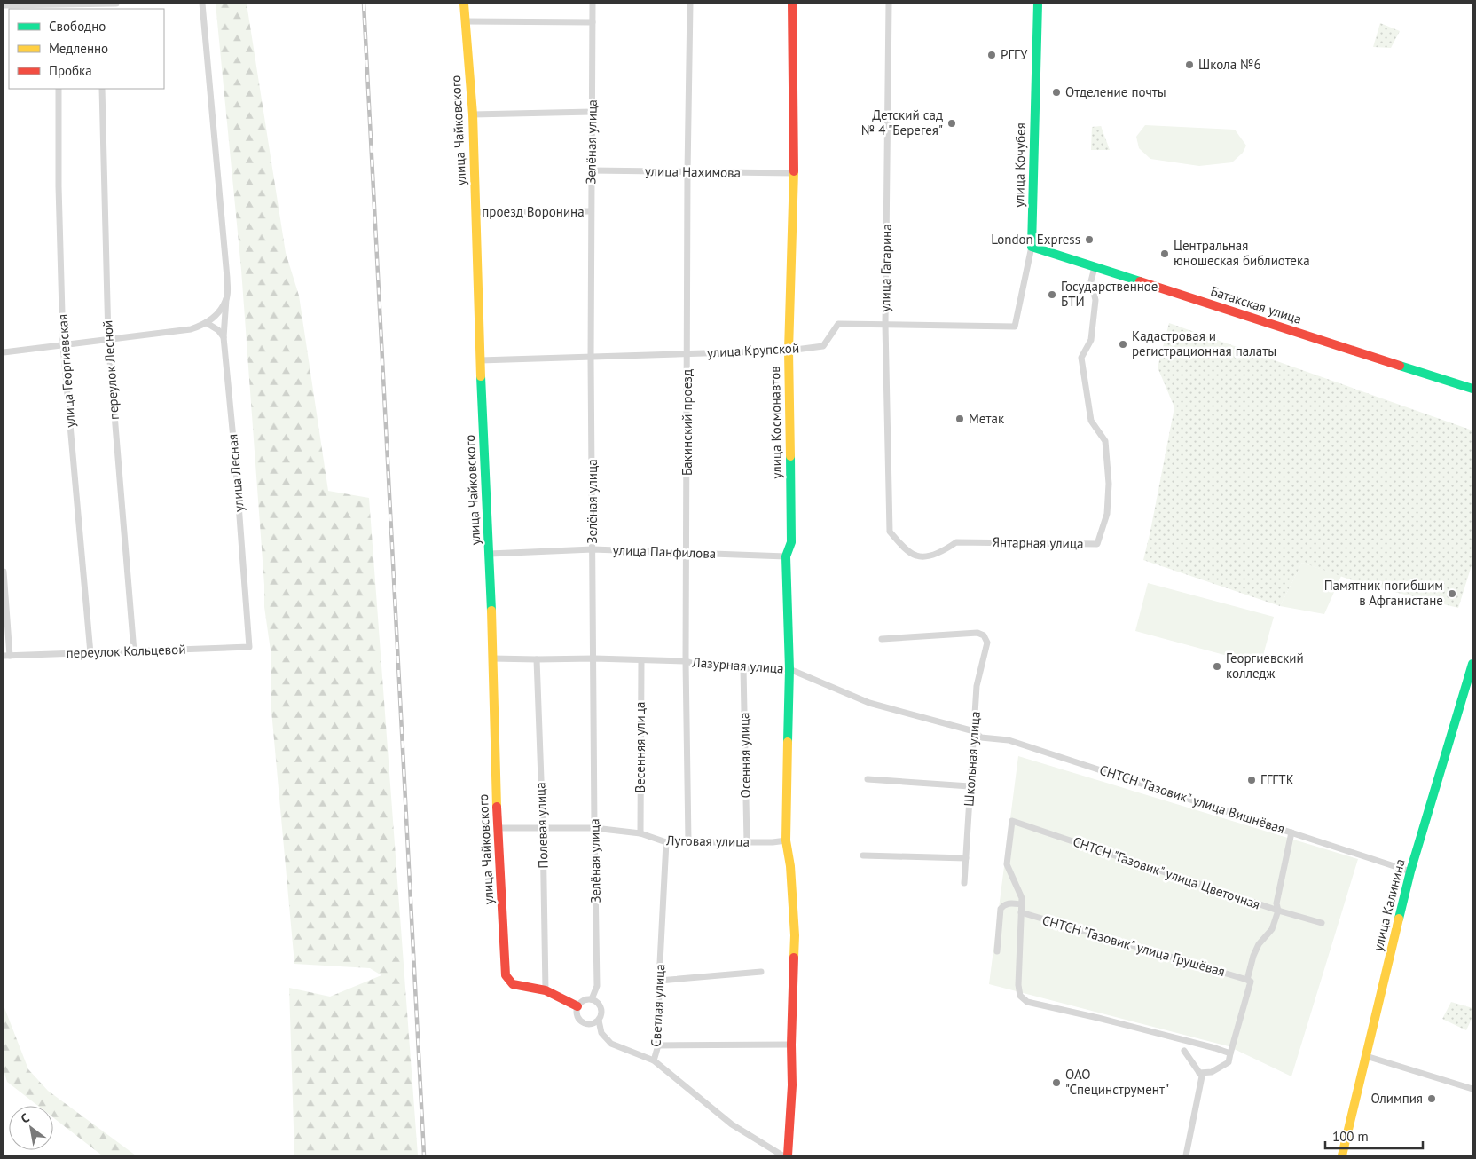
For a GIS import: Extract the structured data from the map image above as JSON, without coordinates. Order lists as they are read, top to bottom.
{
  "streets": {
    "street": [
      "улица Чайковского",
      "Зелёная улица",
      "улица Кочубея",
      "улица Нахимова",
      "проезд Воронина",
      "улица Гагарина",
      "Батакская улица",
      "улица Крупской",
      "переулок Лесной",
      "улица Георгиевская",
      "Бакинский проезд",
      "улица Космонавтов",
      "улица Лесная",
      "Янтарная улица",
      "улица Панфилова",
      "переулок Кольцевой",
      "Лазурная улица",
      "Весенняя улица",
      "Осенняя улица",
      "Школьная улица",
      "СНТСН \"Газовик\" улица Вишнёвая",
      "Полевая улица",
      "Луговая улица",
      "СНТСН \"Газовик\" улица Цветочная",
      "улица Калинина",
      "СНТСН \"Газовик\" улица Грушёвая",
      "Светлая улица"
    ]
  },
  "crossings": [
    ["улица Чайковского", "проезд Воронина"],
    ["улица Чайковского", "улица Крупской"],
    ["улица Чайковского", "улица Панфилова"],
    ["улица Чайковского", "Лазурная улица"],
    ["улица Чайковского", "Полевая улица"],
    ["улица Чайковского", "Луговая улица"],
    ["Зелёная улица", "улица Нахимова"],
    ["Зелёная улица", "проезд Воронина"],
    ["Зелёная улица", "улица Крупской"],
    ["Зелёная улица", "улица Панфилова"],
    ["Зелёная улица", "Лазурная улица"],
    ["Зелёная улица", "Луговая улица"],
    ["улица Кочубея", "Батакская улица"],
    ["улица Кочубея", "улица Крупской"],
    ["улица Нахимова", "Бакинский проезд"],
    ["улица Нахимова", "улица Космонавтов"],
    ["улица Гагарина", "улица Крупской"],
    ["улица Гагарина", "Янтарная улица"],
    ["Батакская улица", "Янтарная улица"],
    ["улица Крупской", "Бакинский проезд"],
    ["улица Крупской", "улица Космонавтов"],
    ["переулок Лесной", "переулок Кольцевой"],
    ["улица Георгиевская", "переулок Кольцевой"],
    ["Бакинский проезд", "улица Панфилова"],
    ["Бакинский проезд", "Лазурная улица"],
    ["Бакинский проезд", "Луговая улица"],
    ["улица Космонавтов", "улица Панфилова"],
    ["улица Космонавтов", "Лазурная улица"],
    ["улица Космонавтов", "Луговая улица"],
    ["улица Лесная", "переулок Кольцевой"],
    ["Лазурная улица", "Весенняя улица"],
    ["Лазурная улица", "Осенняя улица"],
    ["Лазурная улица", "Школьная улица"],
    ["Лазурная улица", "СНТСН \"Газовик\" улица Вишнёвая"],
    ["Лазурная улица", "Полевая улица"],
    ["Весенняя улица", "Луговая улица"],
    ["Осенняя улица", "Луговая улица"],
    ["Школьная улица", "СНТСН \"Газовик\" улица Вишнёвая"],
    ["СНТСН \"Газовик\" улица Вишнёвая", "улица Калинина"],
    ["Полевая улица", "Луговая улица"],
    ["Луговая улица", "Светлая улица"]
  ],
  "places": [
    "РГГУ",
    "Школа №6",
    "Отделение почты",
    "Детский сад № 4 \"Берегея\"",
    "London Express",
    "Центральная юношеская библиотека",
    "Государственное БТИ",
    "Кадастровая и регистрационная палаты",
    "Метак",
    "Памятник погибшим в Афганистане",
    "Георгиевский колледж",
    "ГГГТК",
    "ОАО \"Специнструмент\"",
    "Олимпия"
  ],
  "legend": ["Свободно", "Медленно", "Пробка"],
  "scale_bar": "100 m",
  "north": "top left"
}
